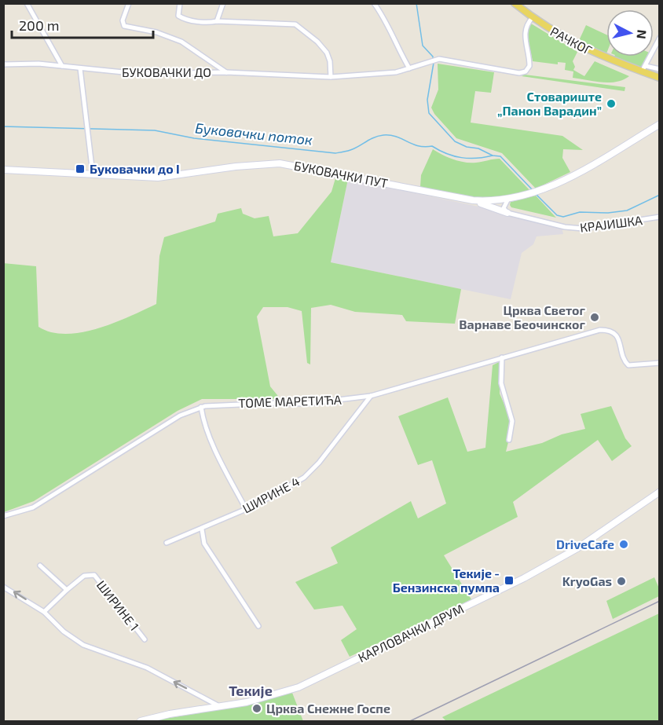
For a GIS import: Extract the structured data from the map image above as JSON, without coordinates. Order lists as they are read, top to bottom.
{
  "streets": {
    "main road": ["РАЧКОГ"],
    "street": [
      "БУКОВАЧКИ ДО",
      "БУКОВАЧКИ ПУТ",
      "КРАЈИШКА",
      "ТОМЕ МАРЕТИЋА",
      "ШИРИНЕ 4",
      "ШИРИНЕ 1",
      "КАРЛОВАЧКИ ДРУМ"
    ]
  },
  "crossings": [
    ["РАЧКОГ", "БУКОВАЧКИ ДО"],
    ["ТОМЕ МАРЕТИЋА", "ШИРИНЕ 4"]
  ],
  "districts": ["Текије"],
  "water": ["Буковачки поток"],
  "places": {
    "other": [
      "Стовариште „Панон Варадин”",
      "Црква Светог Варнаве Беочинског",
      "DriveCafe",
      "KryoGas",
      "Црква Снежне Госпе"
    ],
    "transit": ["Буковачки до I", "Текије - Бензинска пумпа"]
  },
  "scale_bar": "200 m",
  "north": "right"
}
